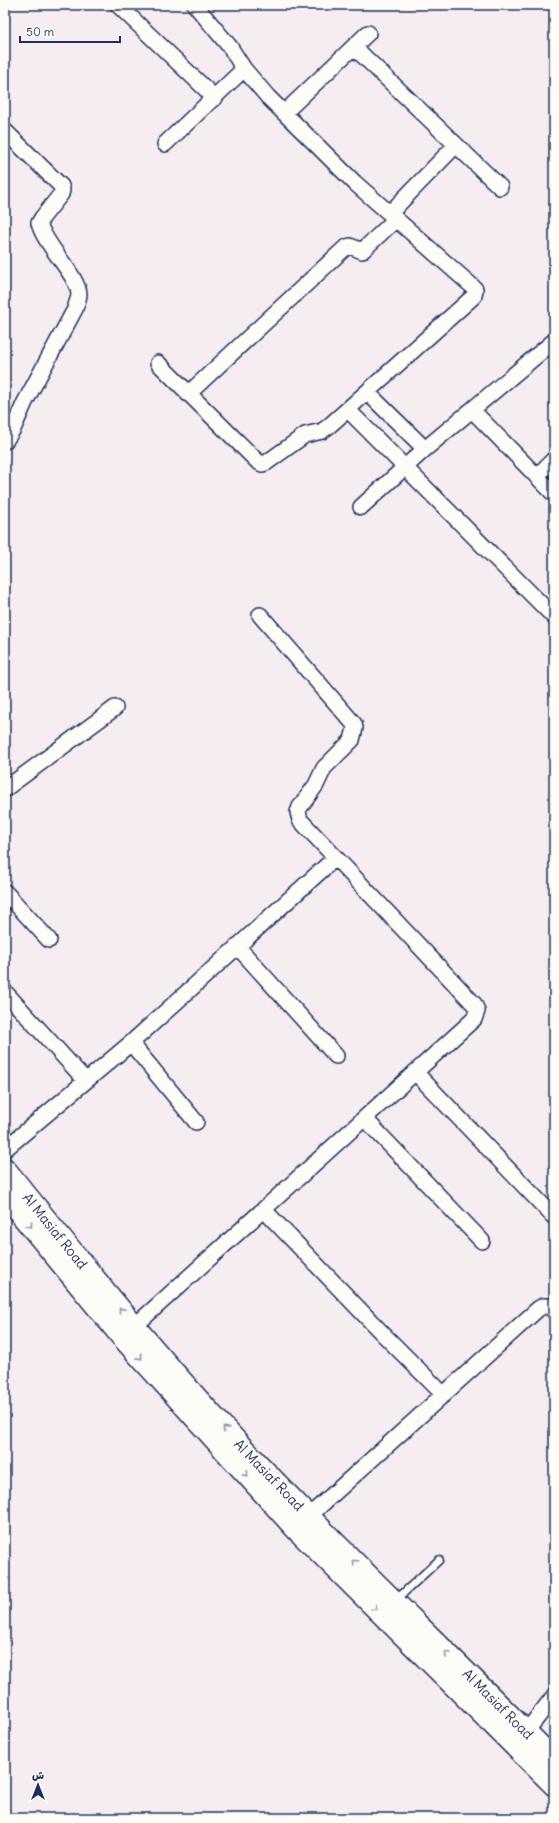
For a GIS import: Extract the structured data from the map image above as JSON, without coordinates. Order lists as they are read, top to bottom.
{
  "streets": {
    "street": ["Al Masiaf Road"]
  },
  "scale_bar": "50 m",
  "north": "top"
}
